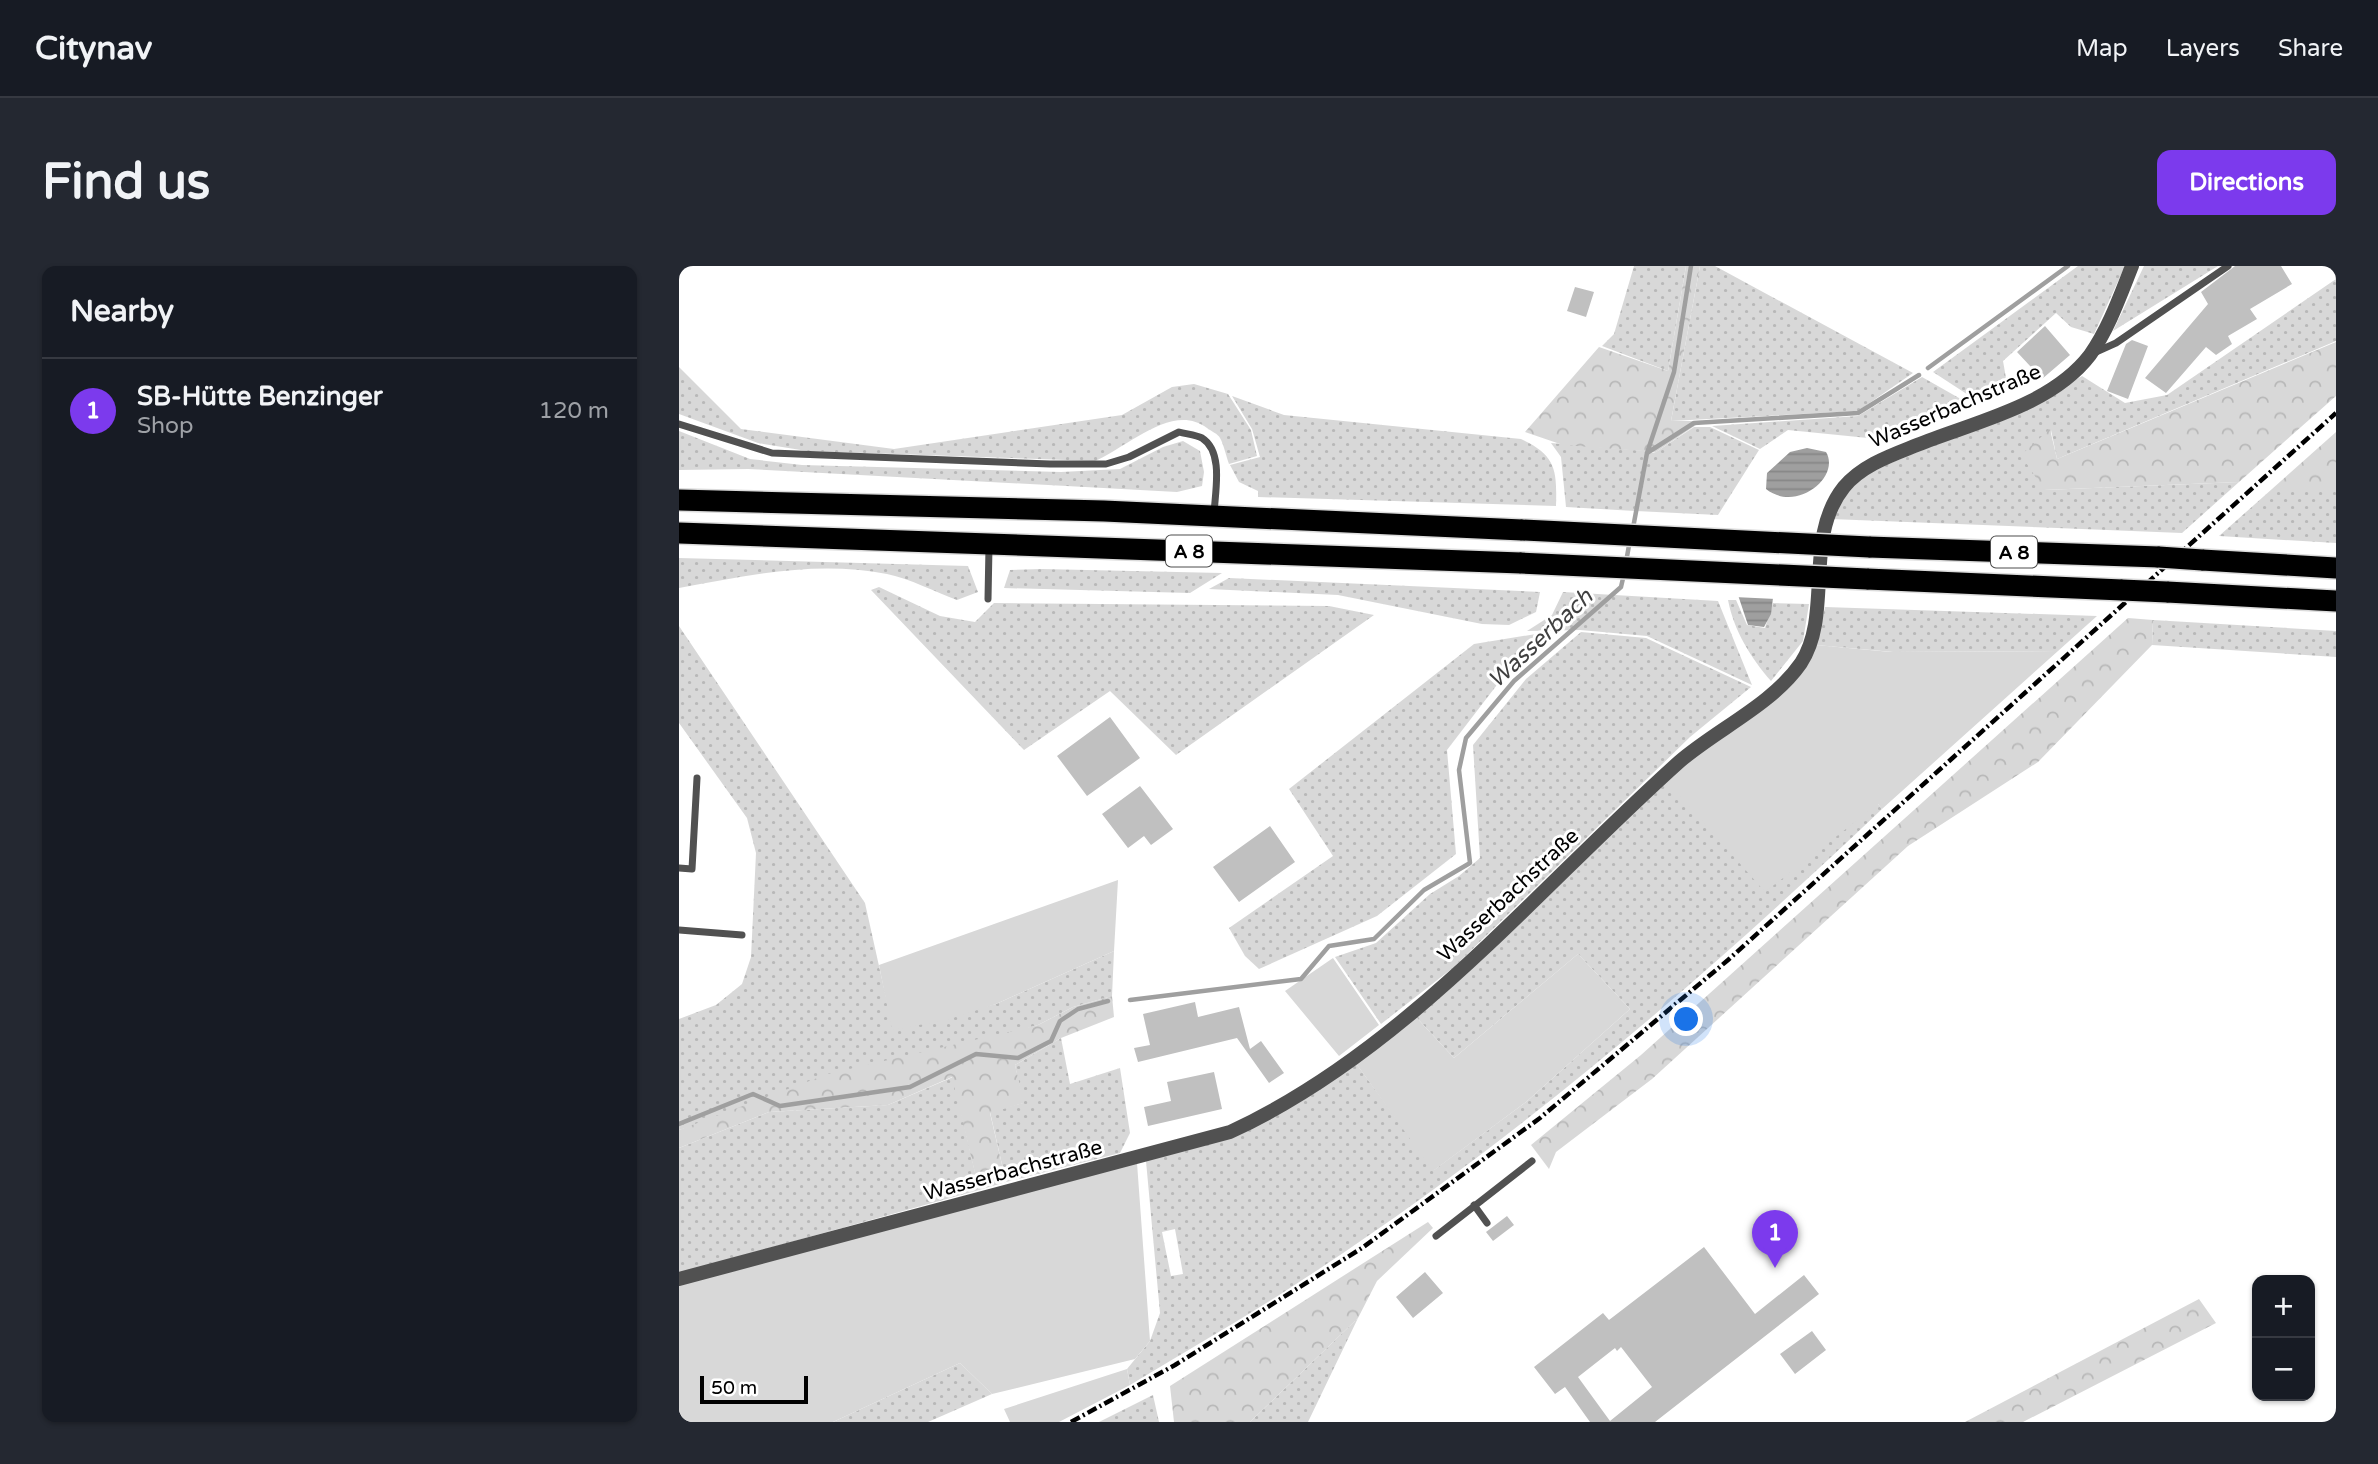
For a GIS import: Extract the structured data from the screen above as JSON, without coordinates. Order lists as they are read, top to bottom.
{
  "streets": {
    "highway": ["A 8"],
    "street": ["Wasserbachstraße"]
  },
  "water": ["Wasserbach"],
  "scale_bar": "50 m",
  "page": {
    "header": "Citynav",
    "nav": ["Map", "Layers", "Share"],
    "buttons": "Directions",
    "title": "Find us",
    "heading": "Nearby",
    "list": [
      {
        "mark": "1",
        "name": "SB-Hütte Benzinger",
        "note": "Shop",
        "value": "120 m"
      }
    ],
    "pins": "1",
    "map_buttons": ["+", "−"],
    "scale": "50 m"
  }
}
